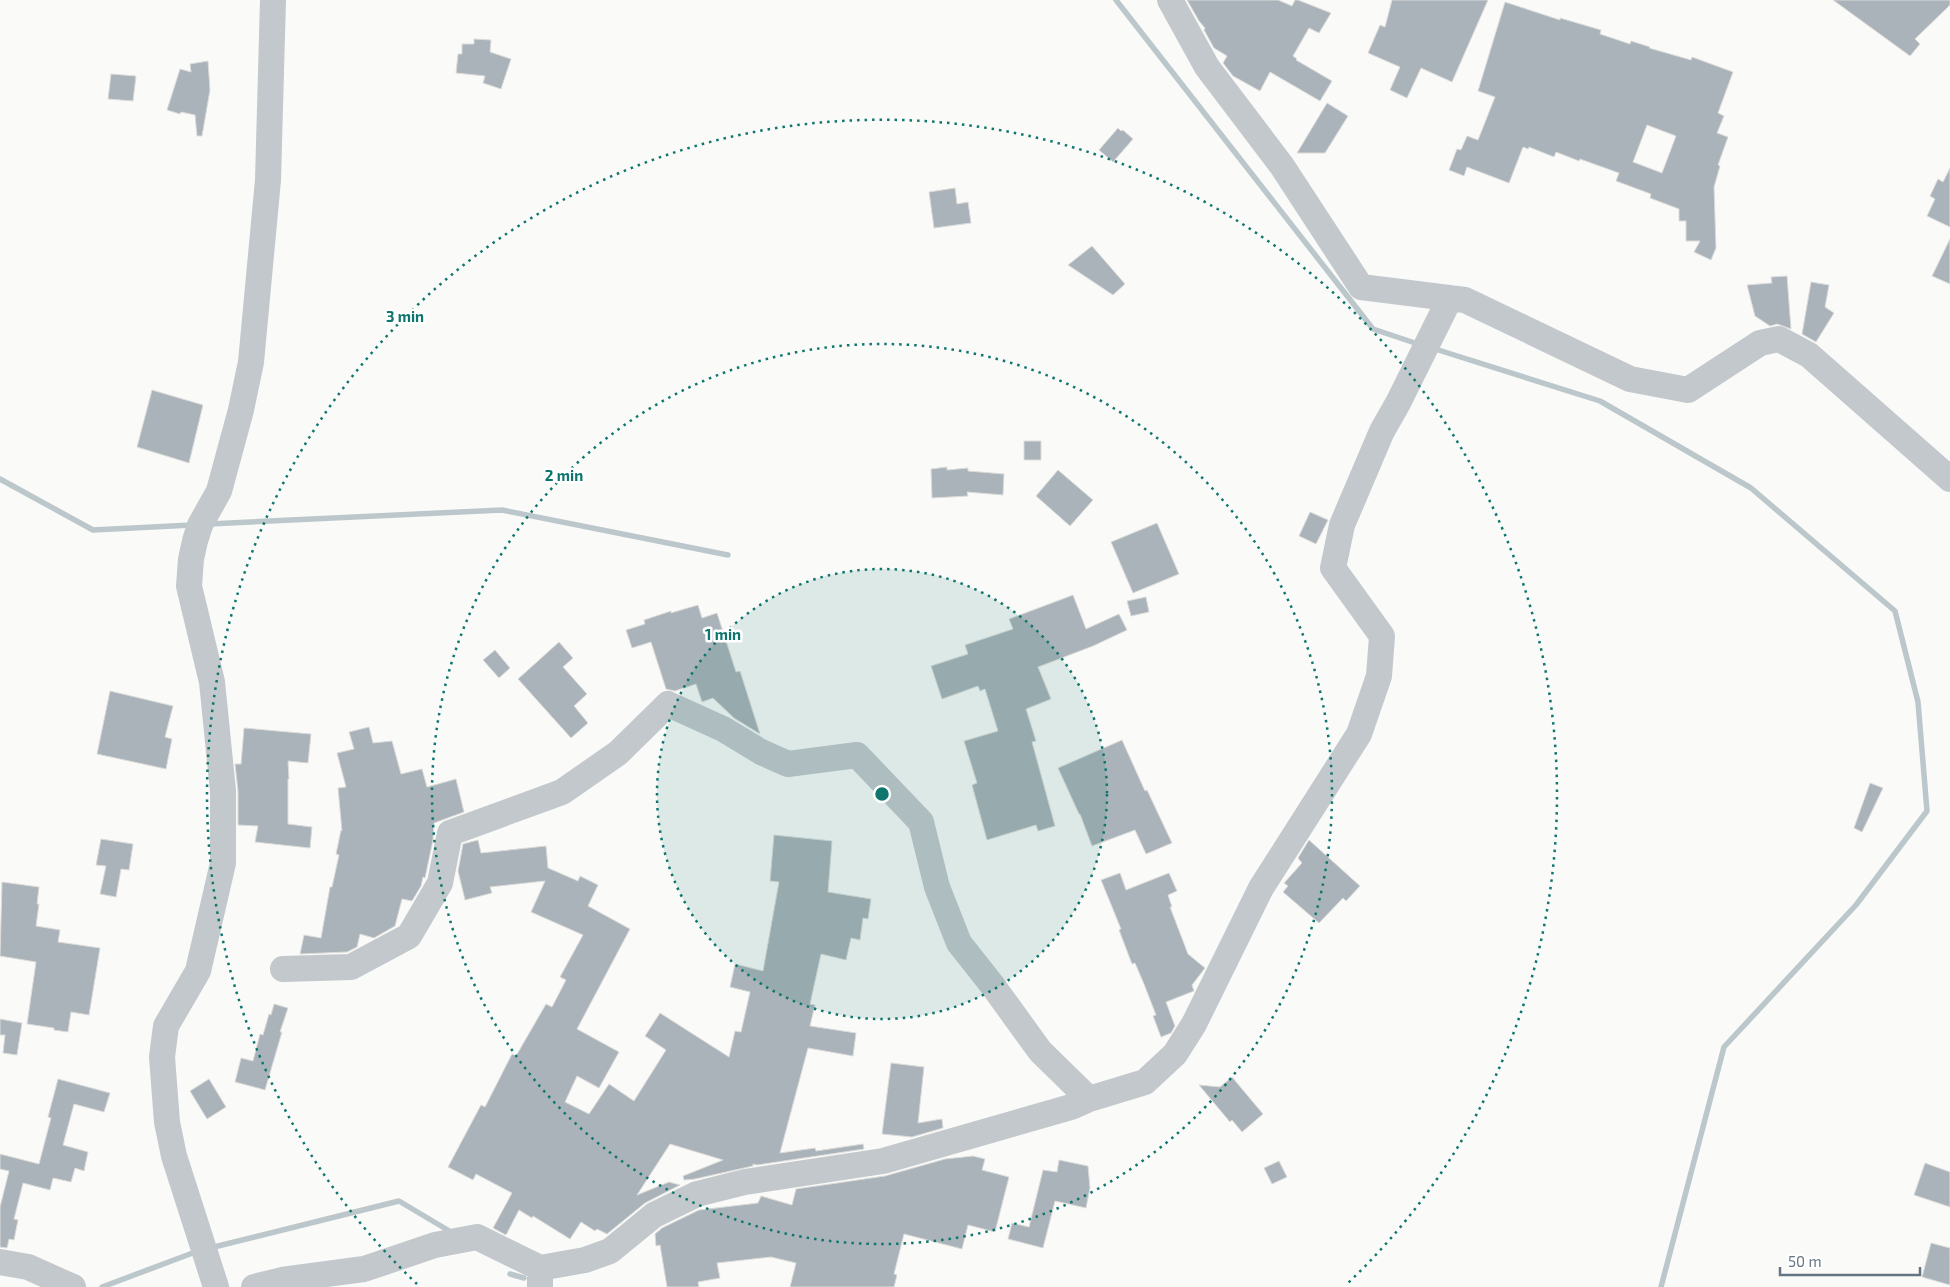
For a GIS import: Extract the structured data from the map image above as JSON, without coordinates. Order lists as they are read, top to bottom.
{
  "scale_bar": "50 m",
  "rings": ["3 min", "2 min", "1 min"]
}
